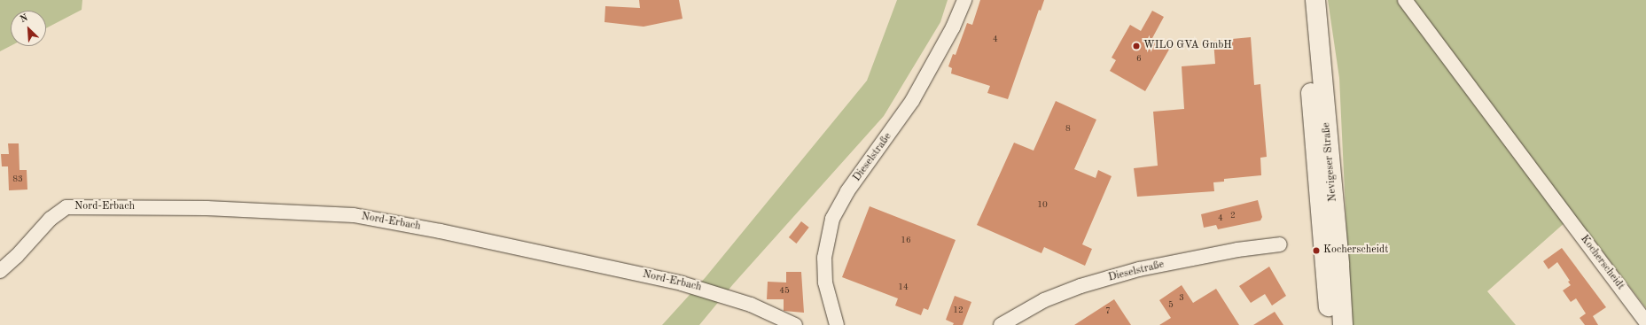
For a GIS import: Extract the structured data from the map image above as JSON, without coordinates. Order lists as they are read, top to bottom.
{
  "streets": {
    "main road": ["Nevigeser Straße"],
    "street": ["Dieselstraße", "Nord-Erbach", "Kocherscheidt"]
  },
  "places": ["WILO GVA GmbH", "Kocherscheidt"],
  "house_numbers": [
    "4",
    "6",
    "8",
    "83",
    "10",
    "2",
    "4",
    "16",
    "14",
    "45",
    "3",
    "5",
    "12",
    "7"
  ],
  "north": "top left"
}
